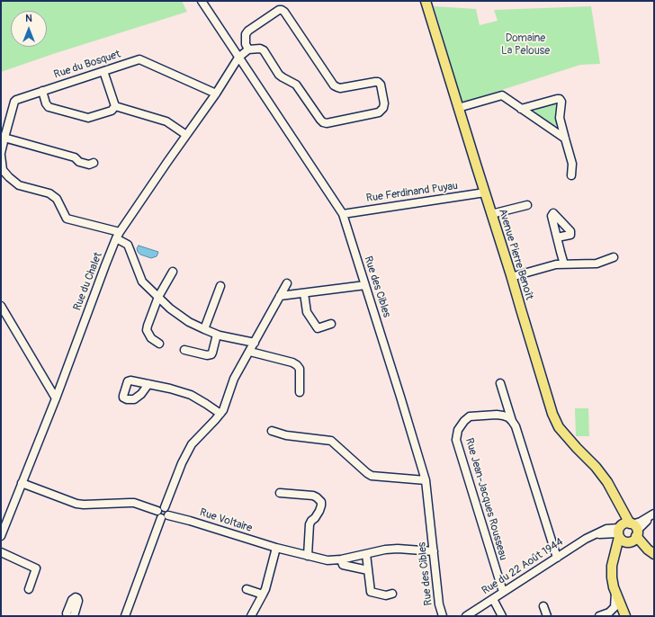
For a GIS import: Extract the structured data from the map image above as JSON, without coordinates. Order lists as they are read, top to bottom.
{
  "streets": {
    "main road": ["Avenue Pierre Benoît"],
    "street": [
      "Rue du Bosquet",
      "Rue Ferdinand Puyau",
      "Rue du Chalet",
      "Rue des Cibles",
      "Rue Jean-Jacques Rousseau",
      "Rue Voltaire",
      "Rue du 22 Août 1944"
    ]
  },
  "crossings": [
    ["Rue du Bosquet", "Rue du Chalet"],
    ["Rue Ferdinand Puyau", "Avenue Pierre Benoît"],
    ["Rue Ferdinand Puyau", "Rue des Cibles"],
    ["Avenue Pierre Benoît", "Rue du 22 Août 1944"],
    ["Rue du Chalet", "Rue des Cibles"],
    ["Rue des Cibles", "Rue Voltaire"],
    ["Rue Jean-Jacques Rousseau", "Rue du 22 Août 1944"]
  ],
  "parks": ["Domaine La Pelouse"],
  "north": "top"
}
